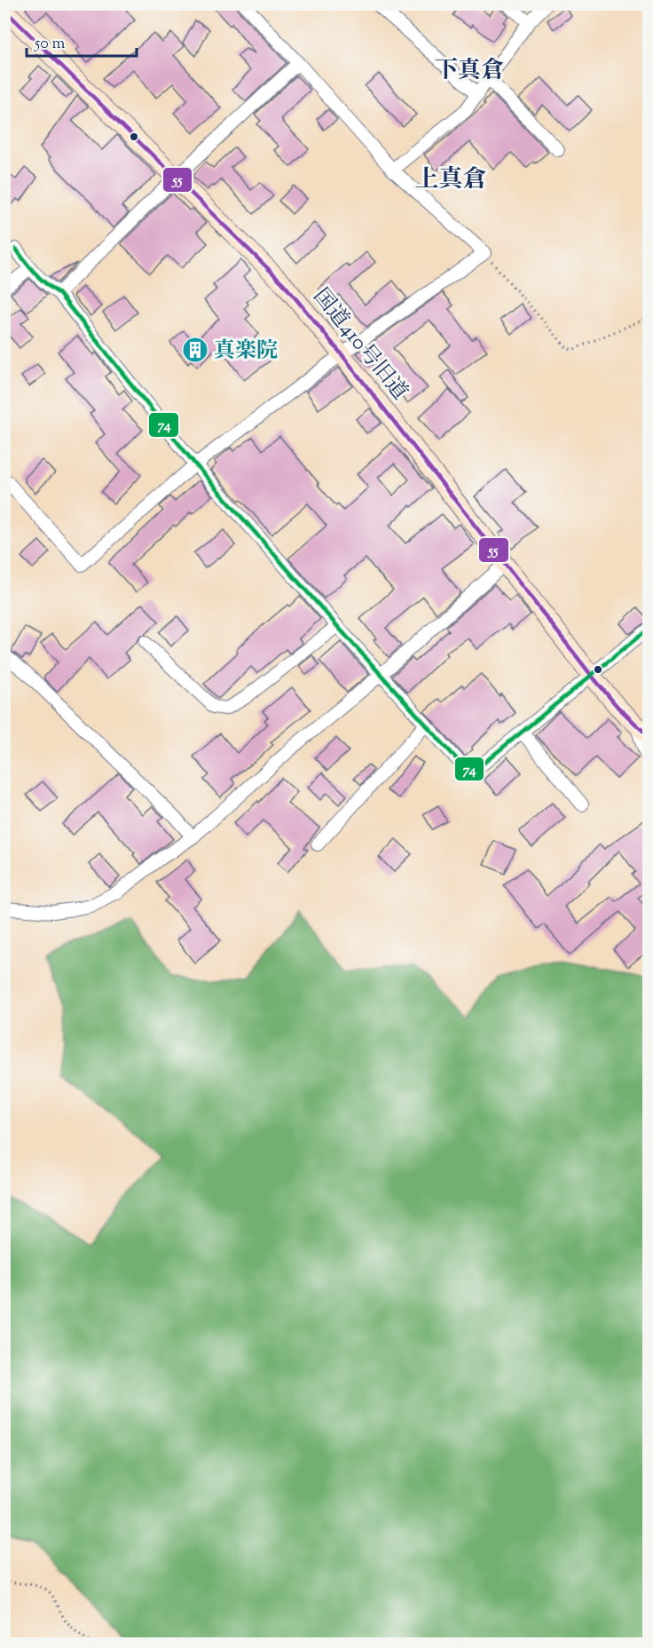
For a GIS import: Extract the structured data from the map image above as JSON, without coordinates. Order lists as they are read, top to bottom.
{
  "streets": {
    "street": ["国道410号旧道"]
  },
  "districts": ["下真倉", "上真倉"],
  "places": {
    "building": ["真楽院"]
  },
  "lines": ["transit line 55", "transit line 74"],
  "scale_bar": "50 m"
}
